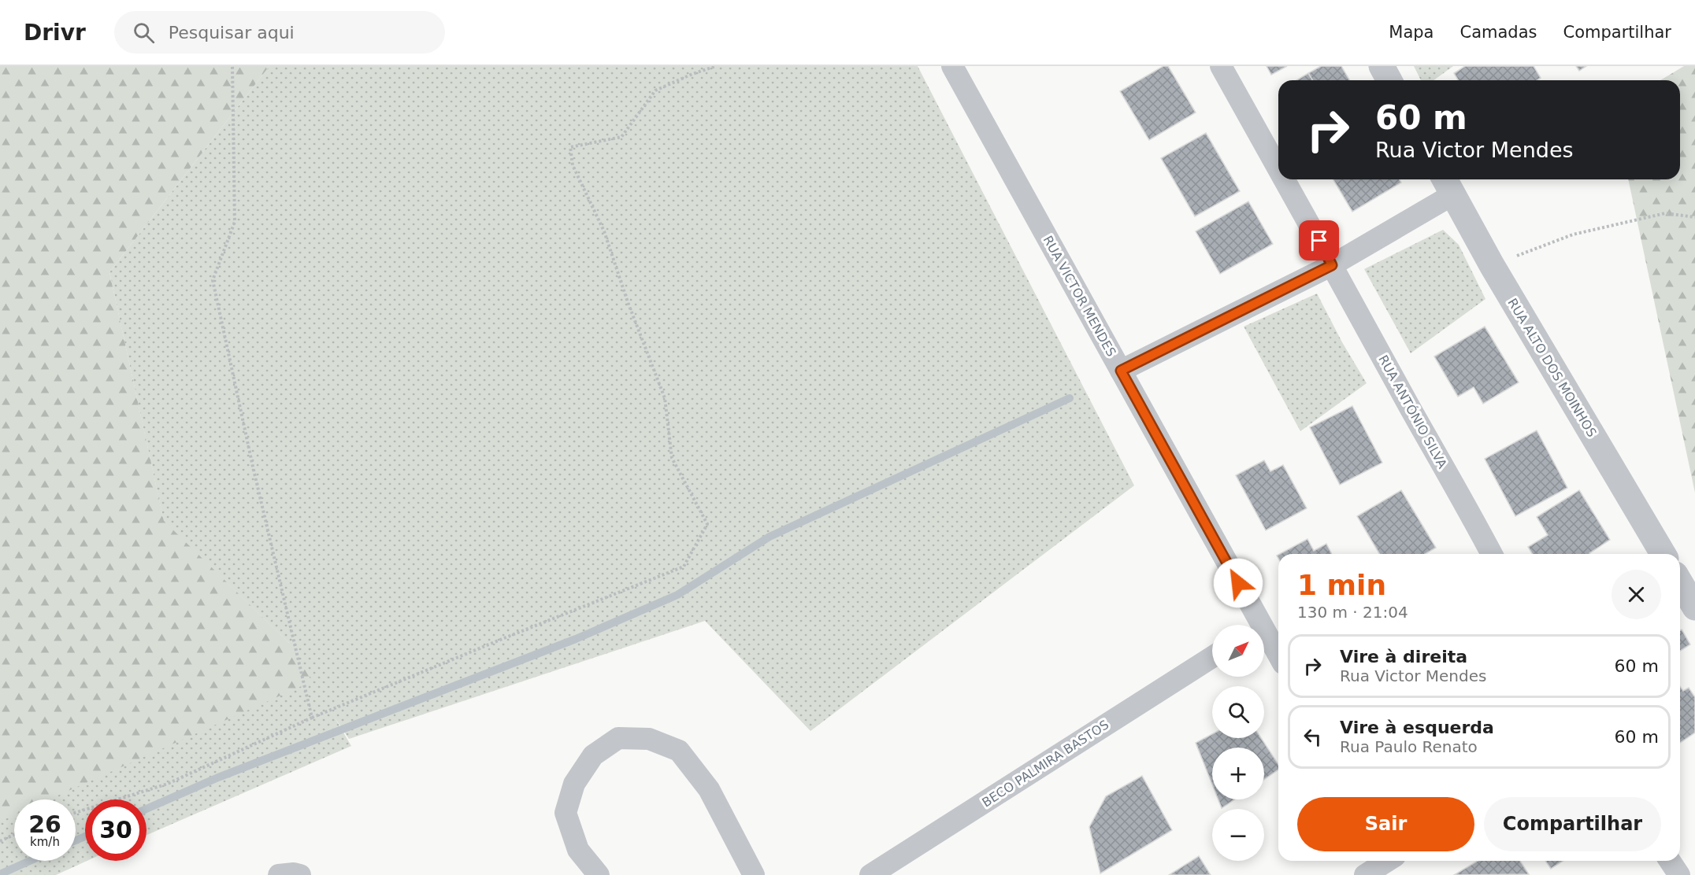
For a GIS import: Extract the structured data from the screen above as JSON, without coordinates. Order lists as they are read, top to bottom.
{
  "streets": {
    "street": [
      "RUA VICTOR MENDES",
      "RUA ALTO DOS MOINHOS",
      "RUA ANTÓNIO SILVA",
      "BECO PALMIRA BASTOS"
    ]
  },
  "crossings": [
    ["RUA VICTOR MENDES", "RUA ALTO DOS MOINHOS"],
    ["RUA VICTOR MENDES", "RUA ANTÓNIO SILVA"]
  ],
  "north": "top right",
  "page": {
    "header": "Drivr",
    "search": "Pesquisar aqui",
    "nav": ["Mapa", "Camadas", "Compartilhar"],
    "turn": ["60 m", "Rua Victor Mendes"],
    "heading": ["1 min", "130 m · 21:04"],
    "map_buttons": ["+", "−"],
    "list": [
      {
        "name": "Vire à direita",
        "note": "Rua Victor Mendes",
        "value": "60 m"
      },
      {
        "name": "Vire à esquerda",
        "note": "Rua Paulo Renato",
        "value": "60 m"
      }
    ],
    "buttons": ["Sair", "Compartilhar"],
    "speed": "26 km/h",
    "limit": "30"
  }
}
